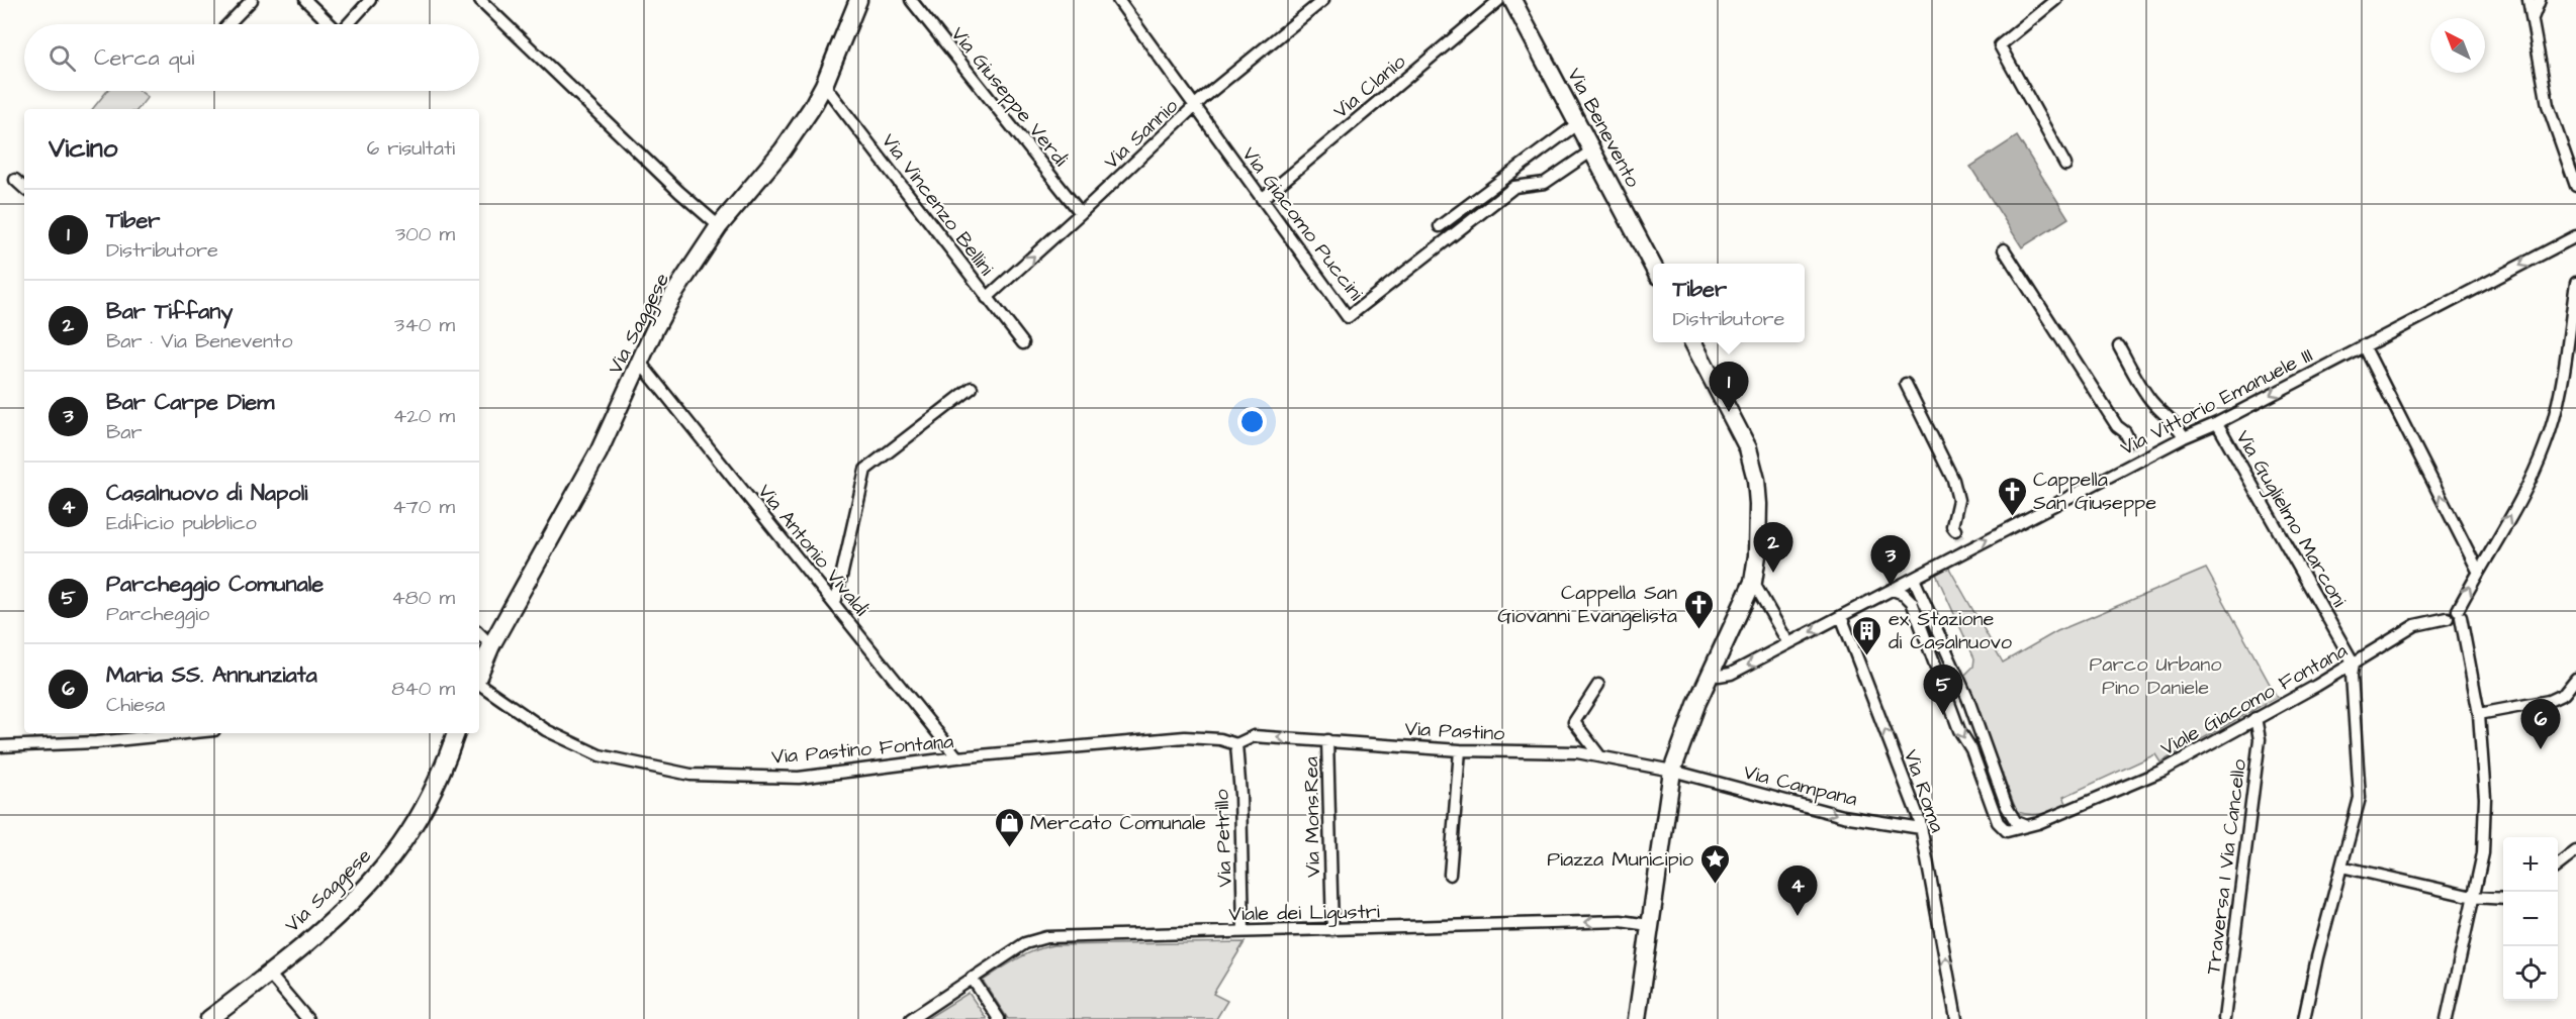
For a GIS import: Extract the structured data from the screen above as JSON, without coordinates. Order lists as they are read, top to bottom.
{
  "streets": {
    "main road": ["Via Benevento", "Via Saggese"],
    "street": [
      "Via Clanio",
      "Via Giuseppe Verdi",
      "Via Sannio",
      "Via Vincenzo Bellini",
      "Via Giacomo Puccini",
      "Via Vittorio Emanuele III",
      "Via Guglielmo Marconi",
      "Via Antonio Vivaldi",
      "Viale Giacomo Fontana",
      "Via Pastino",
      "Via Pastino Fontana",
      "Via Campana",
      "Via Roma",
      "Via Mons.Rea",
      "Via Petrillo",
      "Traversa I Via Cancello",
      "Viale dei Ligustri"
    ]
  },
  "crossings": [
    ["Via Clanio", "Via Giacomo Puccini"],
    ["Via Giuseppe Verdi", "Via Sannio"],
    ["Via Benevento", "Via Giacomo Puccini"],
    ["Via Sannio", "Via Vincenzo Bellini"],
    ["Via Sannio", "Via Giacomo Puccini"],
    ["Via Vincenzo Bellini", "Via Saggese"],
    ["Via Saggese", "Via Antonio Vivaldi"],
    ["Via Vittorio Emanuele III", "Via Guglielmo Marconi"],
    ["Via Vittorio Emanuele III", "Via Roma"],
    ["Via Guglielmo Marconi", "Viale Giacomo Fontana"],
    ["Via Antonio Vivaldi", "Via Pastino Fontana"],
    ["Viale Giacomo Fontana", "Traversa I Via Cancello"],
    ["Via Pastino", "Via Pastino Fontana"],
    ["Via Pastino", "Via Campana"],
    ["Via Pastino", "Via Mons.Rea"],
    ["Via Pastino", "Via Petrillo"],
    ["Via Pastino Fontana", "Via Petrillo"],
    ["Via Campana", "Via Roma"],
    ["Via Mons.Rea", "Viale dei Ligustri"],
    ["Via Petrillo", "Viale dei Ligustri"]
  ],
  "one_way": ["Via Campana", "Viale dei Ligustri"],
  "parks": ["Parco Urbano Pino Daniele"],
  "places": {
    "church": ["Cappella San Giuseppe", "Cappella San Giovanni Evangelista"],
    "building": ["ex Stazione di Casalnuovo"],
    "shop": ["Mercato Comunale"],
    "place": ["Piazza Municipio"]
  },
  "north": "top left",
  "page": {
    "search": "Cerca qui",
    "heading": ["Vicino", "6 risultati"],
    "list": [
      {
        "mark": "1",
        "name": "Tiber",
        "note": "Distributore",
        "value": "300 m"
      },
      {
        "mark": "2",
        "name": "Bar Tiffany",
        "note": "Bar · Via Benevento",
        "value": "340 m"
      },
      {
        "mark": "3",
        "name": "Bar Carpe Diem",
        "note": "Bar",
        "value": "420 m"
      },
      {
        "mark": "4",
        "name": "Casalnuovo di Napoli",
        "note": "Edificio pubblico",
        "value": "470 m"
      },
      {
        "mark": "5",
        "name": "Parcheggio Comunale",
        "note": "Parcheggio",
        "value": "480 m"
      },
      {
        "mark": "6",
        "name": "Maria SS. Annunziata",
        "note": "Chiesa",
        "value": "840 m"
      }
    ],
    "popup": ["Tiber", "Distributore"],
    "pins": [
      "1",
      "2",
      "3",
      "5",
      "6",
      "4"
    ],
    "map_buttons": ["+", "−"]
  }
}
